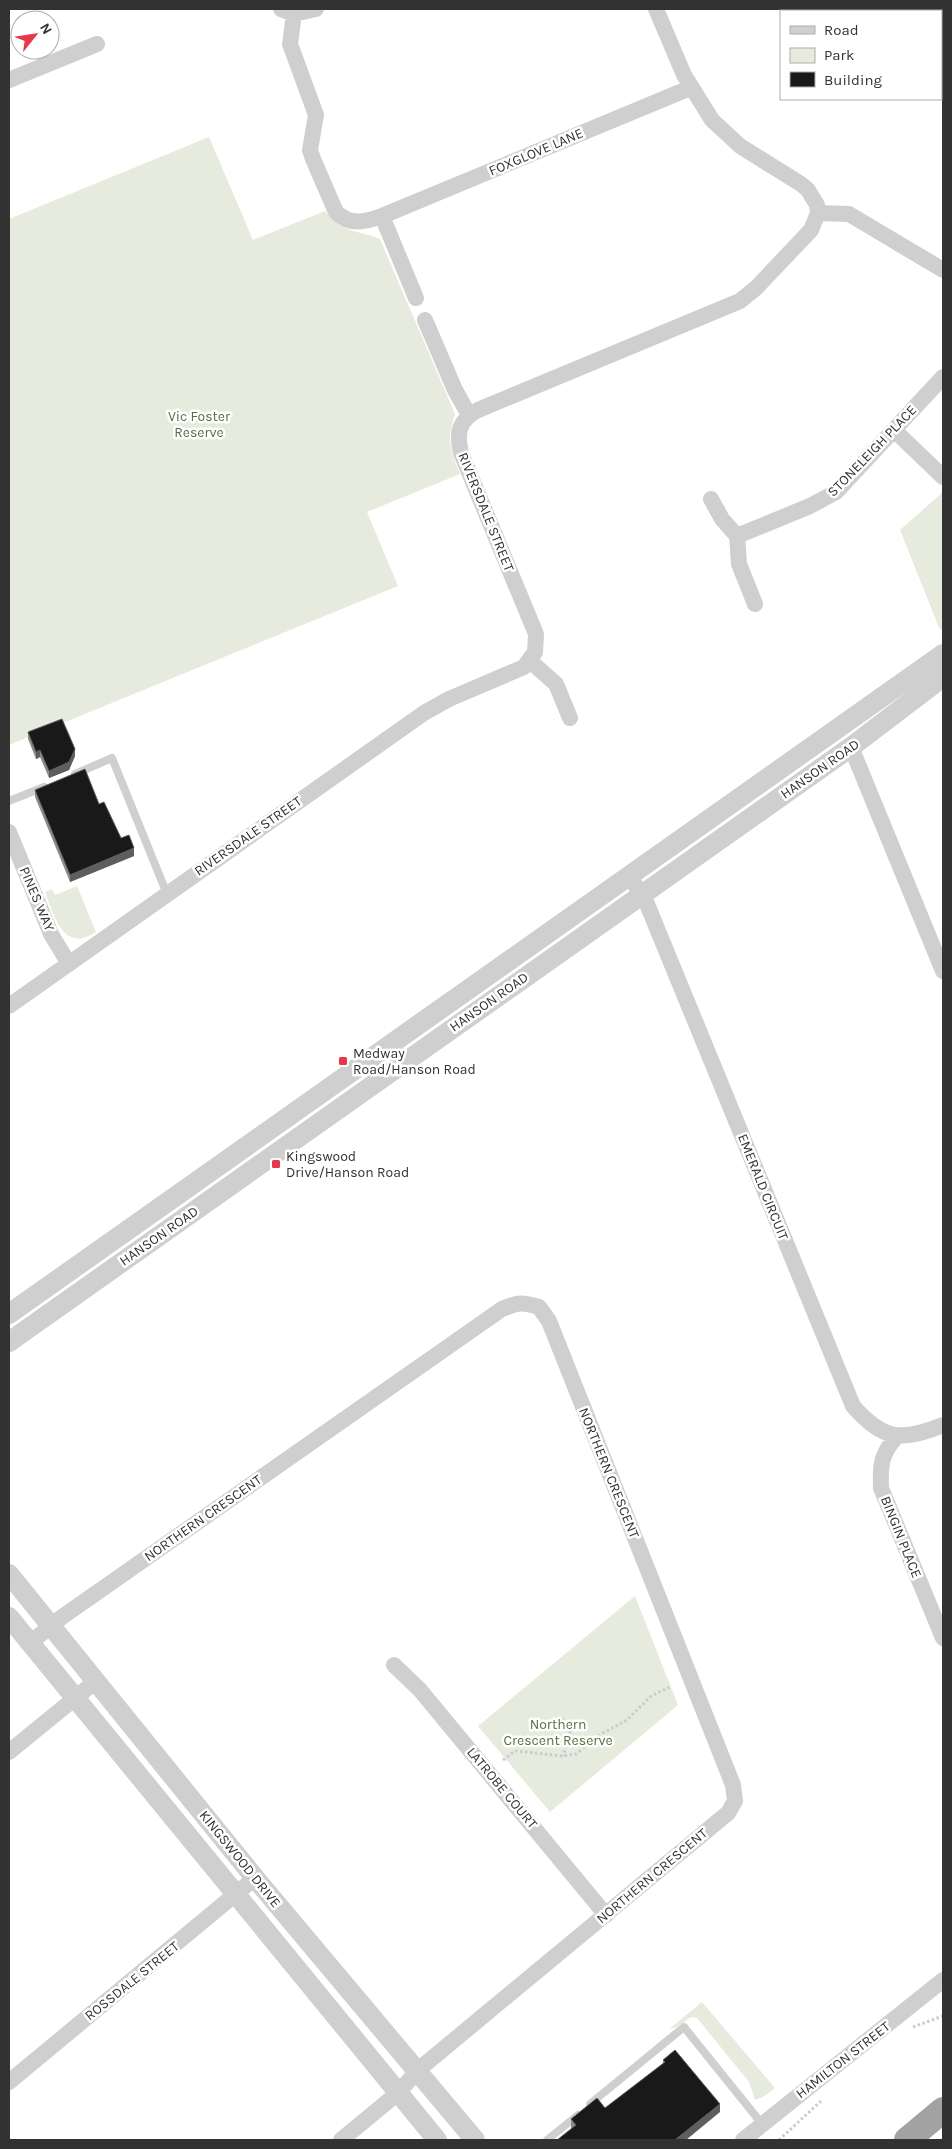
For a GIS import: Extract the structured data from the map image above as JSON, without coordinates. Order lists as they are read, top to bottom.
{
  "streets": {
    "street": [
      "FOXGLOVE LANE",
      "STONELEIGH PLACE",
      "RIVERSDALE STREET",
      "HANSON ROAD",
      "PINES WAY",
      "EMERALD CIRCUIT",
      "NORTHERN CRESCENT",
      "BINGIN PLACE",
      "LATROBE COURT",
      "KINGSWOOD DRIVE",
      "ROSSDALE STREET",
      "HAMILTON STREET"
    ]
  },
  "crossings": [
    ["RIVERSDALE STREET", "PINES WAY"],
    ["HANSON ROAD", "EMERALD CIRCUIT"],
    ["EMERALD CIRCUIT", "BINGIN PLACE"],
    ["NORTHERN CRESCENT", "LATROBE COURT"],
    ["NORTHERN CRESCENT", "KINGSWOOD DRIVE"],
    ["KINGSWOOD DRIVE", "ROSSDALE STREET"]
  ],
  "parks": ["Vic Foster Reserve", "Northern Crescent Reserve"],
  "places": {
    "transit": ["Medway Road/Hanson Road", "Kingswood Drive/Hanson Road"]
  },
  "legend": ["Road", "Park", "Building"],
  "north": "top right"
}
